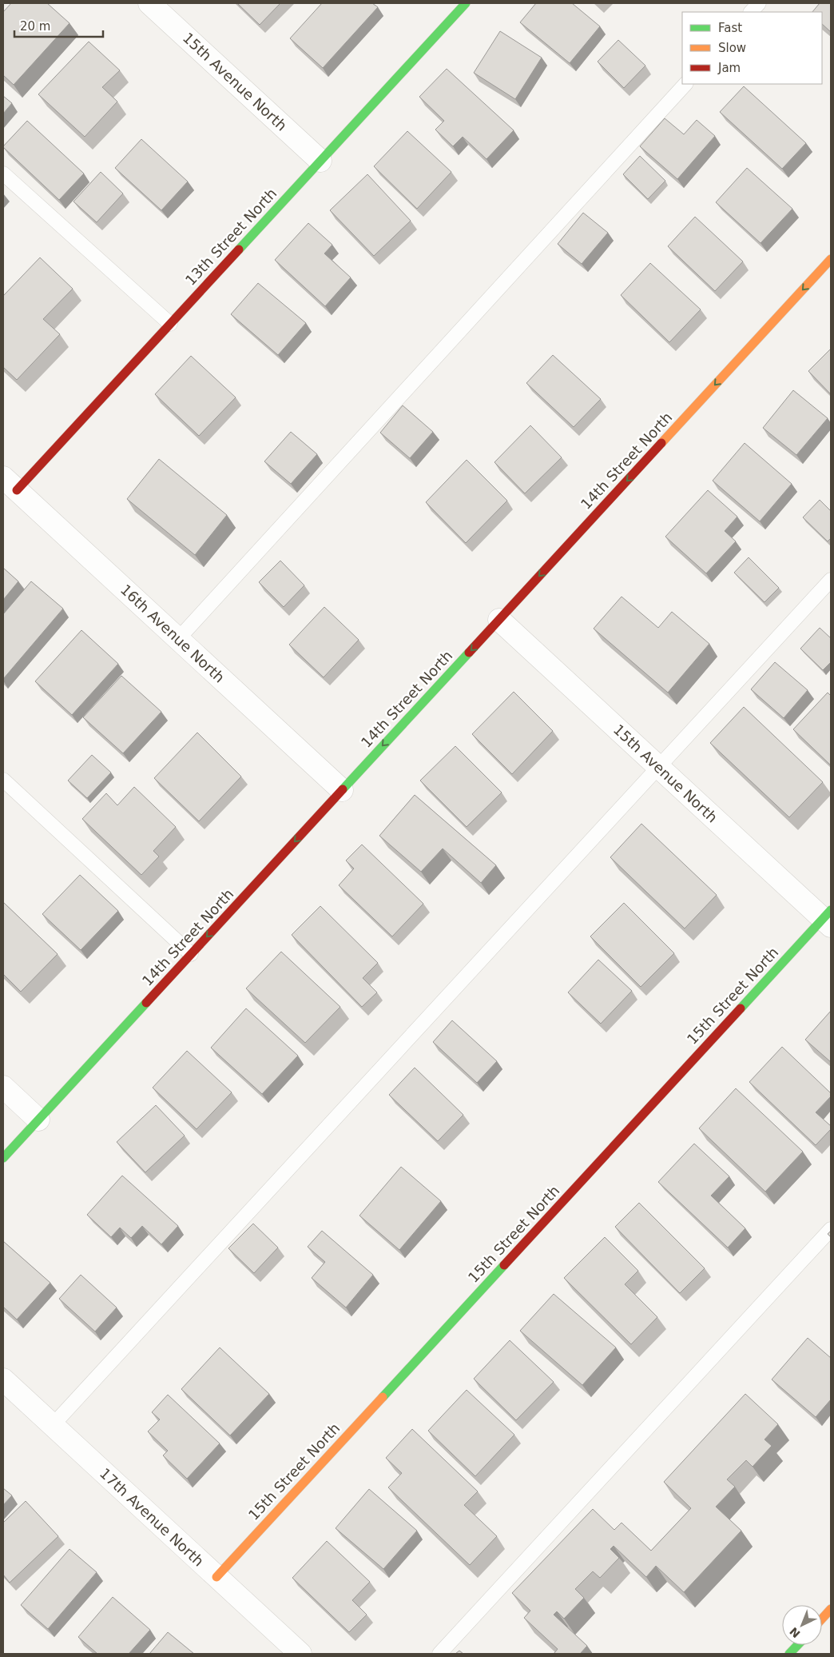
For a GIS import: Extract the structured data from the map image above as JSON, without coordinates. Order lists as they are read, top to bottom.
{
  "streets": {
    "street": [
      "15th Avenue North",
      "13th Street North",
      "14th Street North",
      "16th Avenue North",
      "15th Street North",
      "17th Avenue North"
    ]
  },
  "crossings": [
    ["15th Avenue North", "13th Street North"],
    ["15th Avenue North", "14th Street North"],
    ["15th Avenue North", "15th Street North"],
    ["13th Street North", "16th Avenue North"],
    ["14th Street North", "16th Avenue North"],
    ["15th Street North", "17th Avenue North"]
  ],
  "one_way": ["14th Street North"],
  "legend": ["Fast", "Slow", "Jam"],
  "scale_bar": "20 m",
  "north": "bottom left"
}
